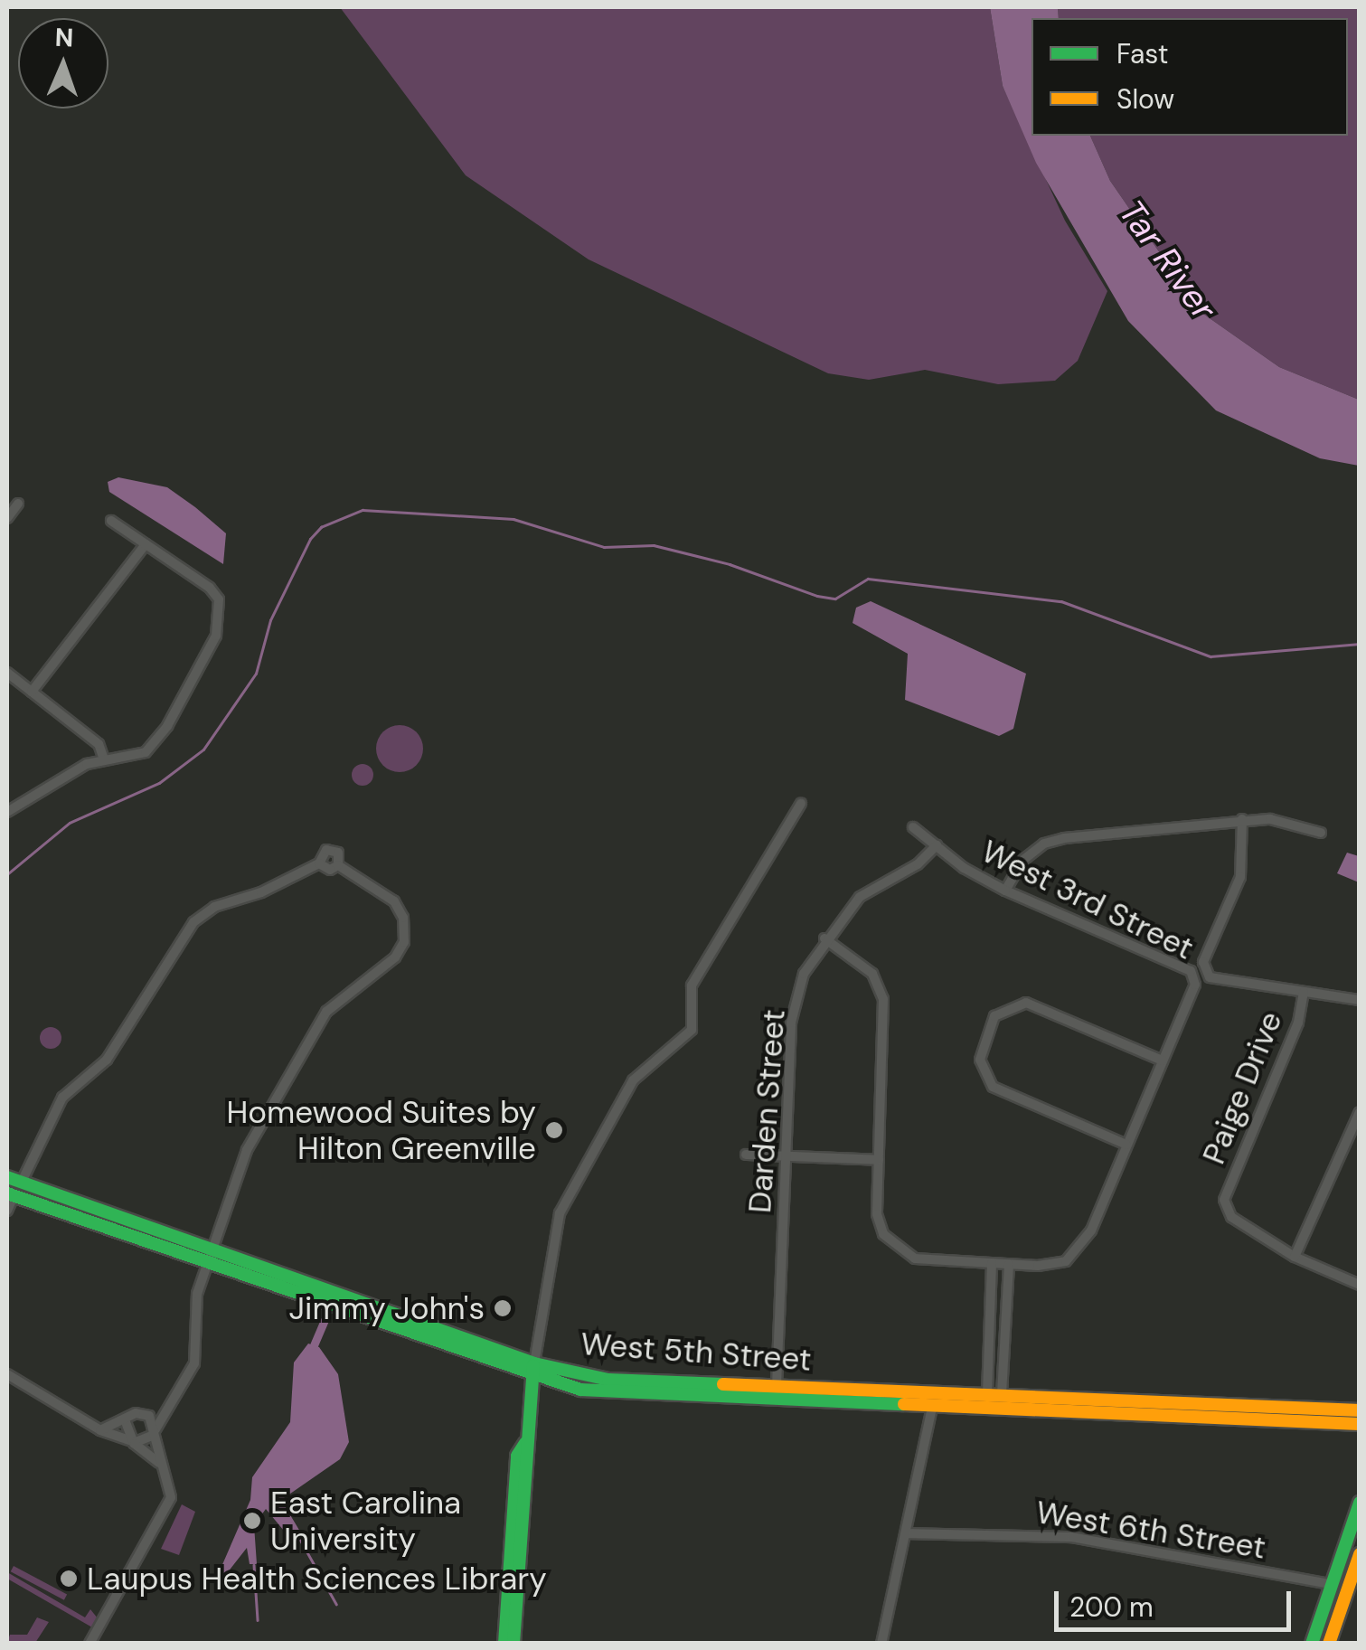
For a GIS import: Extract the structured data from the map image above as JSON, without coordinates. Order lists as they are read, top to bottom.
{
  "streets": {
    "main road": ["West 5th Street"],
    "street": [
      "West 3rd Street",
      "Paige Drive",
      "Darden Street",
      "West 6th Street"
    ]
  },
  "crossings": [
    ["West 3rd Street", "Paige Drive"],
    ["West 3rd Street", "Darden Street"],
    ["Darden Street", "West 5th Street"]
  ],
  "water": ["Tar River"],
  "places": [
    "Homewood Suites by Hilton Greenville",
    "Jimmy John's",
    "East Carolina University",
    "Laupus Health Sciences Library"
  ],
  "legend": ["Fast", "Slow"],
  "scale_bar": "200 m",
  "north": "top"
}
